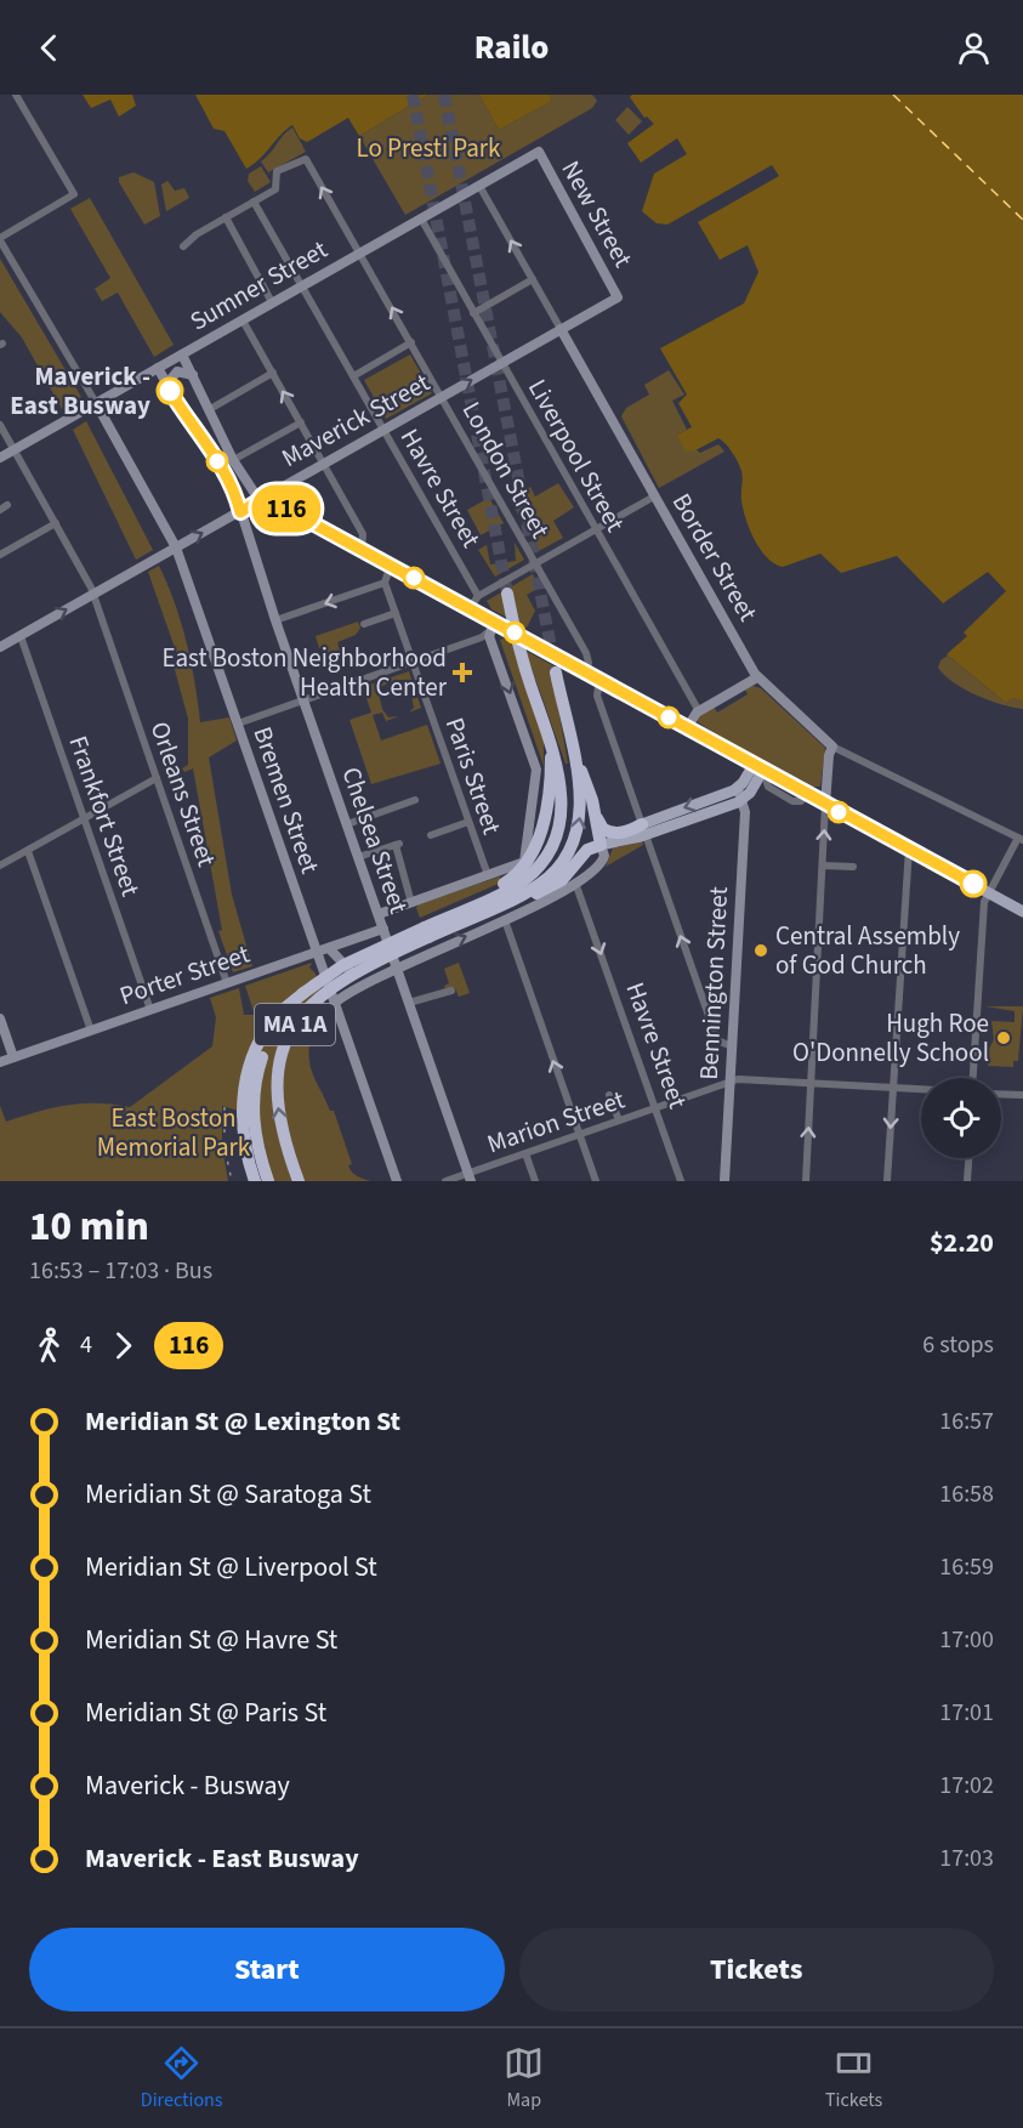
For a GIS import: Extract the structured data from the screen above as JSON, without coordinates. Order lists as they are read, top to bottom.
{
  "streets": {
    "highway": ["MA 1A"],
    "main road": [
      "New Street",
      "Sumner Street",
      "Maverick Street",
      "Border Street",
      "Bremen Street",
      "Chelsea Street",
      "Porter Street",
      "Bennington Street"
    ],
    "street": [
      "Liverpool Street",
      "London Street",
      "Havre Street",
      "Paris Street",
      "Orleans Street",
      "Frankfort Street",
      "Marion Street"
    ]
  },
  "crossings": [
    ["New Street", "Sumner Street"],
    ["New Street", "Maverick Street"],
    ["Sumner Street", "Liverpool Street"],
    ["Sumner Street", "London Street"],
    ["Sumner Street", "Havre Street"],
    ["Sumner Street", "Border Street"],
    ["Sumner Street", "Orleans Street"],
    ["Sumner Street", "Bremen Street"],
    ["Sumner Street", "Chelsea Street"],
    ["Maverick Street", "Liverpool Street"],
    ["Maverick Street", "London Street"],
    ["Maverick Street", "Havre Street"],
    ["Maverick Street", "Border Street"],
    ["Maverick Street", "Orleans Street"],
    ["Maverick Street", "Bremen Street"],
    ["Maverick Street", "Frankfort Street"],
    ["Maverick Street", "Chelsea Street"],
    ["London Street", "Havre Street"],
    ["Havre Street", "Marion Street"],
    ["Orleans Street", "Porter Street"],
    ["Bremen Street", "Porter Street"],
    ["Frankfort Street", "Porter Street"],
    ["Chelsea Street", "Porter Street"],
    ["Chelsea Street", "Marion Street"],
    ["Bennington Street", "Marion Street"]
  ],
  "parks": ["Lo Presti Park", "East Boston Memorial Park"],
  "places": {
    "other": ["Maverick - East Busway", "Central Assembly of God Church", "Hugh Roe O'Donnelly School"],
    "health": ["East Boston Neighborhood Health Center"]
  },
  "lines": ["bus line 116"],
  "page": {
    "header": "Railo",
    "on_map": "116",
    "heading": ["10 min", "16:53 – 17:03 · Bus", "$2.20"],
    "legs": ["4", "116", "6 stops"],
    "list": [
      {
        "name": "Meridian St @ Lexington St",
        "value": "16:57"
      },
      {
        "name": "Meridian St @ Saratoga St",
        "value": "16:58"
      },
      {
        "name": "Meridian St @ Liverpool St",
        "value": "16:59"
      },
      {
        "name": "Meridian St @ Havre St",
        "value": "17:00"
      },
      {
        "name": "Meridian St @ Paris St",
        "value": "17:01"
      },
      {
        "name": "Maverick - Busway",
        "value": "17:02"
      },
      {
        "name": "Maverick - East Busway",
        "value": "17:03"
      }
    ],
    "buttons": ["Start", "Tickets"],
    "tabs": ["Directions", "Map", "Tickets"]
  }
}
